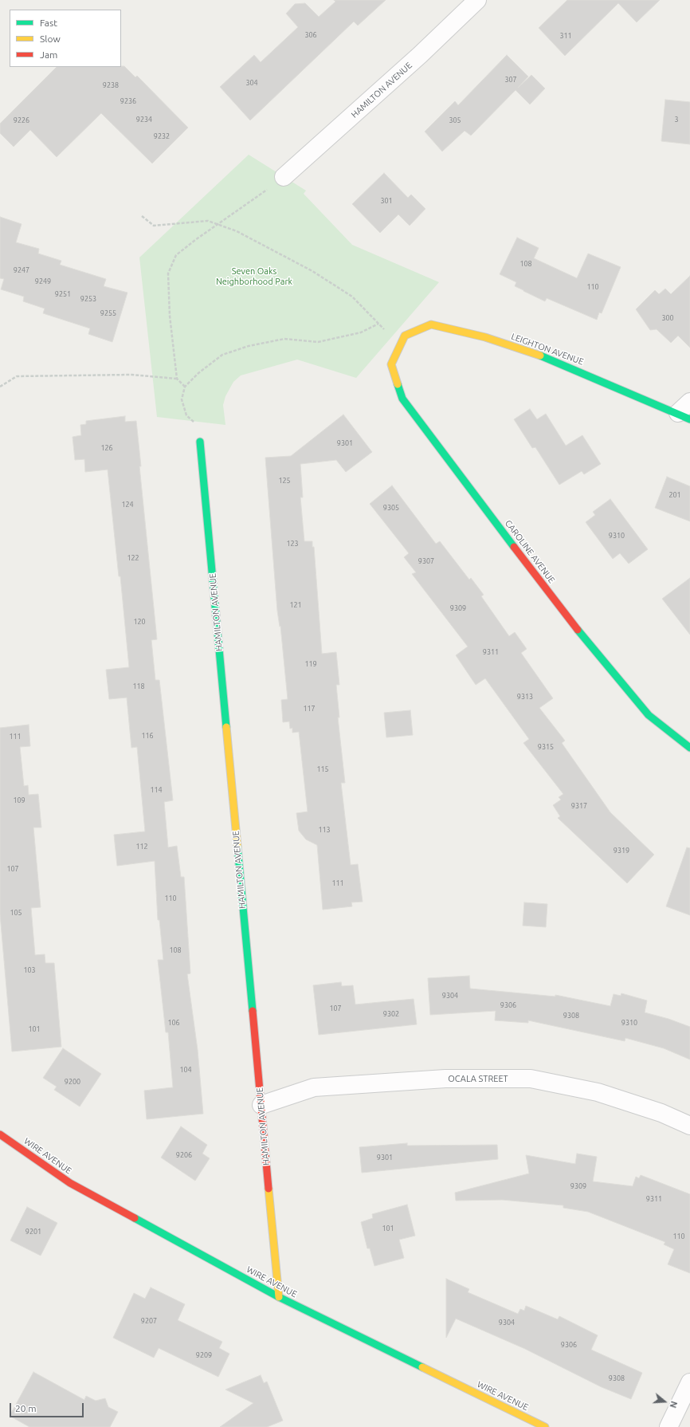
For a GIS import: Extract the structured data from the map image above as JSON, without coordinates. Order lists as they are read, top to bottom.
{
  "streets": {
    "street": [
      "HAMILTON AVENUE",
      "LEIGHTON AVENUE",
      "CAROLINE AVENUE",
      "OCALA STREET",
      "WIRE AVENUE"
    ]
  },
  "crossings": [
    ["HAMILTON AVENUE", "OCALA STREET"],
    ["HAMILTON AVENUE", "WIRE AVENUE"],
    ["LEIGHTON AVENUE", "CAROLINE AVENUE"]
  ],
  "parks": ["Seven Oaks Neighborhood Park"],
  "house_numbers": [
    "306",
    "311",
    "307",
    "304",
    "9238",
    "9236",
    "9234",
    "3",
    "9226",
    "305",
    "9232",
    "301",
    "108",
    "9247",
    "9249",
    "110",
    "9251",
    "9253",
    "9255",
    "300",
    "9301",
    "126",
    "125",
    "201",
    "124",
    "9305",
    "9310",
    "123",
    "122",
    "9307",
    "121",
    "9309",
    "120",
    "9311",
    "119",
    "118",
    "9313",
    "117",
    "116",
    "111",
    "9315",
    "115",
    "114",
    "109",
    "9317",
    "113",
    "112",
    "9319",
    "107",
    "111",
    "110",
    "105",
    "108",
    "103",
    "9304",
    "9306",
    "107",
    "9302",
    "9308",
    "106",
    "9310",
    "101",
    "104",
    "9200",
    "9206",
    "9301",
    "9309",
    "9311",
    "101",
    "9201",
    "110",
    "9207",
    "9304",
    "9306",
    "9209",
    "9308"
  ],
  "legend": ["Fast", "Slow", "Jam"],
  "scale_bar": "20 m",
  "north": "right"
}
